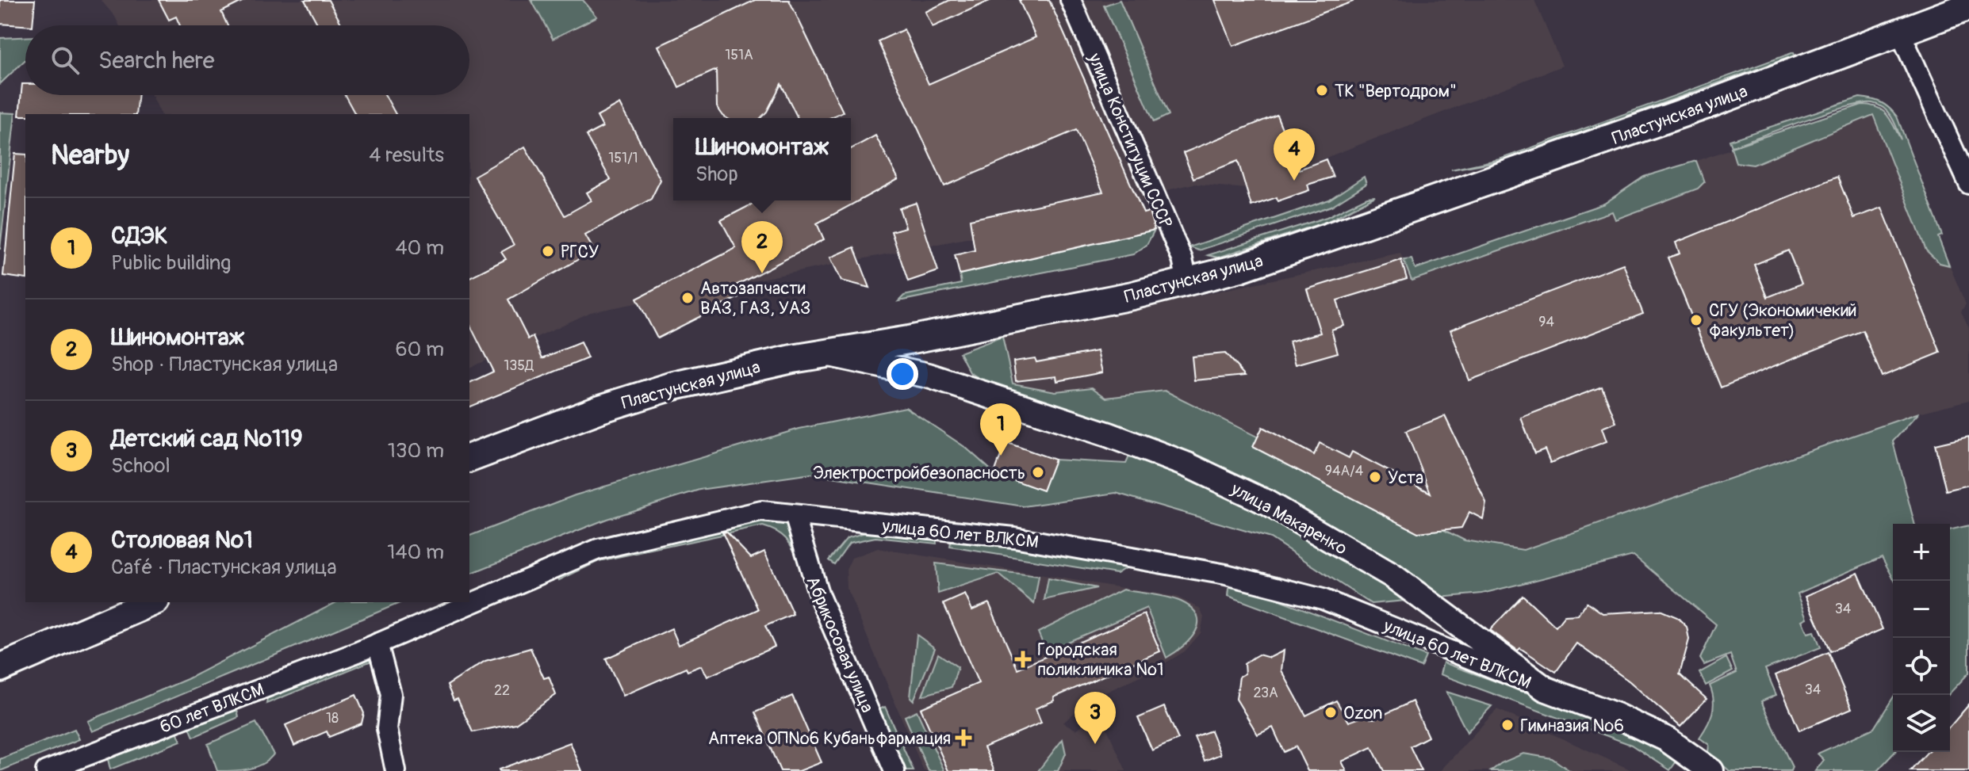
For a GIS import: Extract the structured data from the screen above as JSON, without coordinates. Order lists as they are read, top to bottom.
{
  "streets": {
    "main road": ["Пластунская улица"],
    "street": [
      "улица Конституции СССР",
      "улица Макаренко",
      "улица 60 лет ВЛКСМ",
      "Абрикосовая улица",
      "60 лет ВЛКСМ"
    ]
  },
  "crossings": [
    ["Пластунская улица", "улица Конституции СССР"],
    ["Пластунская улица", "улица Макаренко"],
    ["улица Макаренко", "улица 60 лет ВЛКСМ"],
    ["улица 60 лет ВЛКСМ", "Абрикосовая улица"],
    ["улица 60 лет ВЛКСМ", "60 лет ВЛКСМ"]
  ],
  "places": {
    "other": [
      "ТК \"Вертодром\"",
      "РГСУ",
      "Автозапчасти ВАЗ, ГАЗ, УАЗ",
      "СГУ (Экономичекий факультет)",
      "Электростройбезопасность",
      "Уста",
      "Ozon",
      "Гимназия №6"
    ],
    "health": ["Городская поликлиника №1", "Аптека ОП№6 Кубаньфармация"]
  },
  "house_numbers": [
    "151А",
    "151/1",
    "94",
    "135Д",
    "94А/4",
    "34",
    "34",
    "22",
    "23А",
    "18"
  ],
  "page": {
    "search": "Search here",
    "heading": ["Nearby", "4 results"],
    "popup": ["Шиномонтаж", "Shop"],
    "pins": [
      "4",
      "2",
      "1",
      "3"
    ],
    "list": [
      {
        "mark": "1",
        "name": "СДЭК",
        "note": "Public building",
        "value": "40 m"
      },
      {
        "mark": "2",
        "name": "Шиномонтаж",
        "note": "Shop · Пластунская улица",
        "value": "60 m"
      },
      {
        "mark": "3",
        "name": "Детский сад №119",
        "note": "School",
        "value": "130 m"
      },
      {
        "mark": "4",
        "name": "Столовая №1",
        "note": "Café · Пластунская улица",
        "value": "140 m"
      }
    ],
    "map_buttons": ["+", "−"]
  }
}
